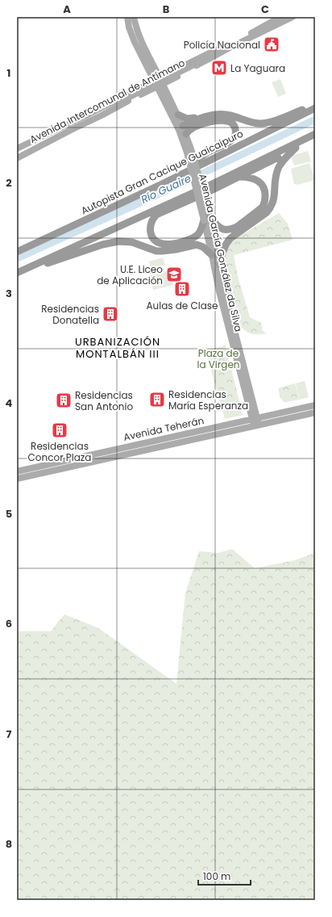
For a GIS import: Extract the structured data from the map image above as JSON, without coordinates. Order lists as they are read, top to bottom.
{
  "streets": {
    "highway": ["Autopista Gran Cacique Guaicaipuro"],
    "main road": ["Avenida Intercomunal de Antímano", "Avenida García González da Silva", "Avenida Teherán"]
  },
  "crossings": [
    ["Avenida Intercomunal de Antímano", "Avenida García González da Silva"],
    ["Avenida García González da Silva", "Avenida Teherán"]
  ],
  "districts": ["URBANIZACIÓN MONTALBÁN III"],
  "water": ["Río Guaire"],
  "parks": ["Plaza de la Virgen"],
  "places": {
    "public building": ["Policía Nacional"],
    "metro station": ["La Yaguara"],
    "school or university": ["U.E. Liceo de Aplicación"],
    "building": [
      "Aulas de Clase",
      "Residencias Donatella",
      "Residencias María Esperanza",
      "Residencias San Antonio",
      "Residencias Concor Plaza"
    ]
  },
  "scale_bar": "100 m",
  "grid": {
    "columns": ["A", "B", "C"],
    "rows": [
      "1",
      "2",
      "3",
      "4",
      "5",
      "6",
      "7",
      "8"
    ]
  }
}
